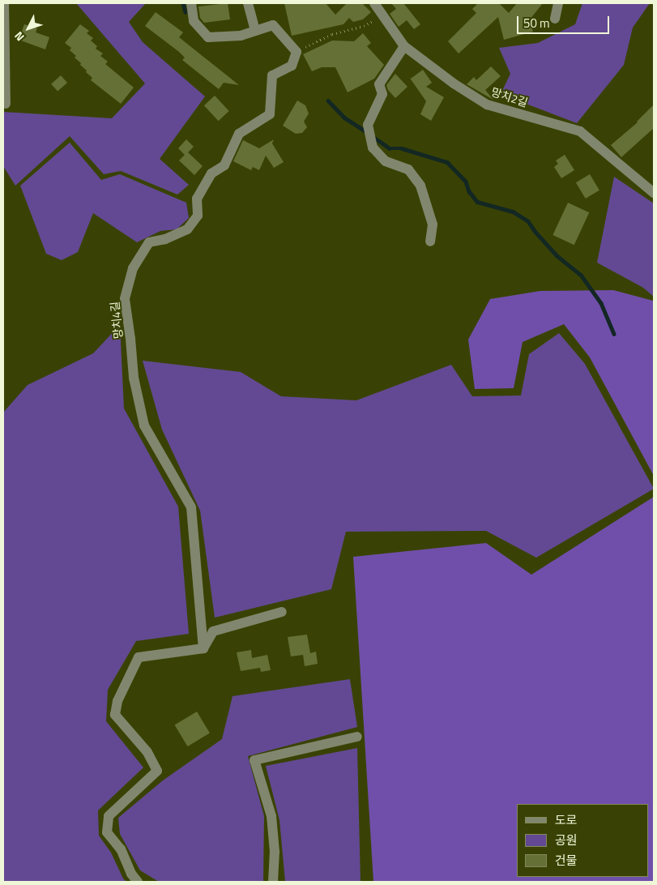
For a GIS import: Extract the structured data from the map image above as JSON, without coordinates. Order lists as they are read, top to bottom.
{
  "streets": {
    "street": ["망치2길", "망치4길"]
  },
  "legend": ["도로", "공원", "건물"],
  "scale_bar": "50 m",
  "north": "bottom left"
}
